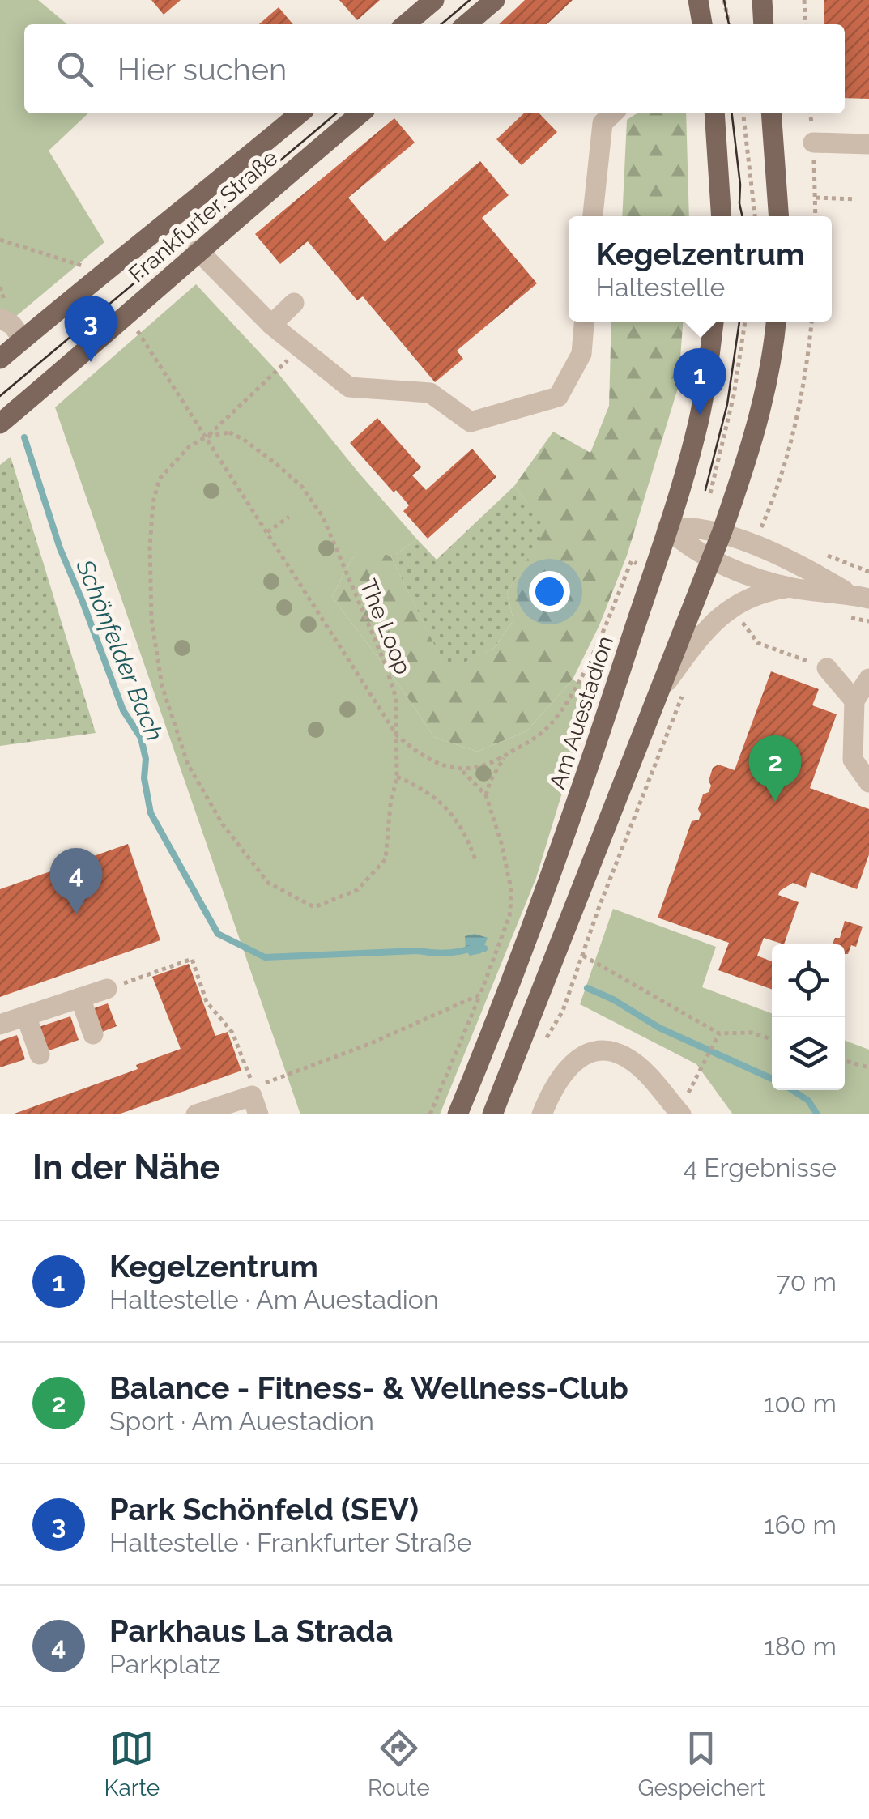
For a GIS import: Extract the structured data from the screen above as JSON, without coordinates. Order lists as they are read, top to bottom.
{
  "streets": {
    "main road": ["Frankfurter Straße", "Am Auestadion"],
    "path": ["The Loop"]
  },
  "water": ["Schönfelder Bach"],
  "page": {
    "search": "Hier suchen",
    "popup": ["Kegelzentrum", "Haltestelle"],
    "pins": [
      "3",
      "1",
      "2",
      "4"
    ],
    "heading": ["In der Nähe", "4 Ergebnisse"],
    "list": [
      {
        "mark": "1",
        "name": "Kegelzentrum",
        "note": "Haltestelle · Am Auestadion",
        "value": "70 m"
      },
      {
        "mark": "2",
        "name": "Balance - Fitness- & Wellness-Club",
        "note": "Sport · Am Auestadion",
        "value": "100 m"
      },
      {
        "mark": "3",
        "name": "Park Schönfeld (SEV)",
        "note": "Haltestelle · Frankfurter Straße",
        "value": "160 m"
      },
      {
        "mark": "4",
        "name": "Parkhaus La Strada",
        "note": "Parkplatz",
        "value": "180 m"
      }
    ],
    "nav": ["Karte", "Route", "Gespeichert"]
  }
}
